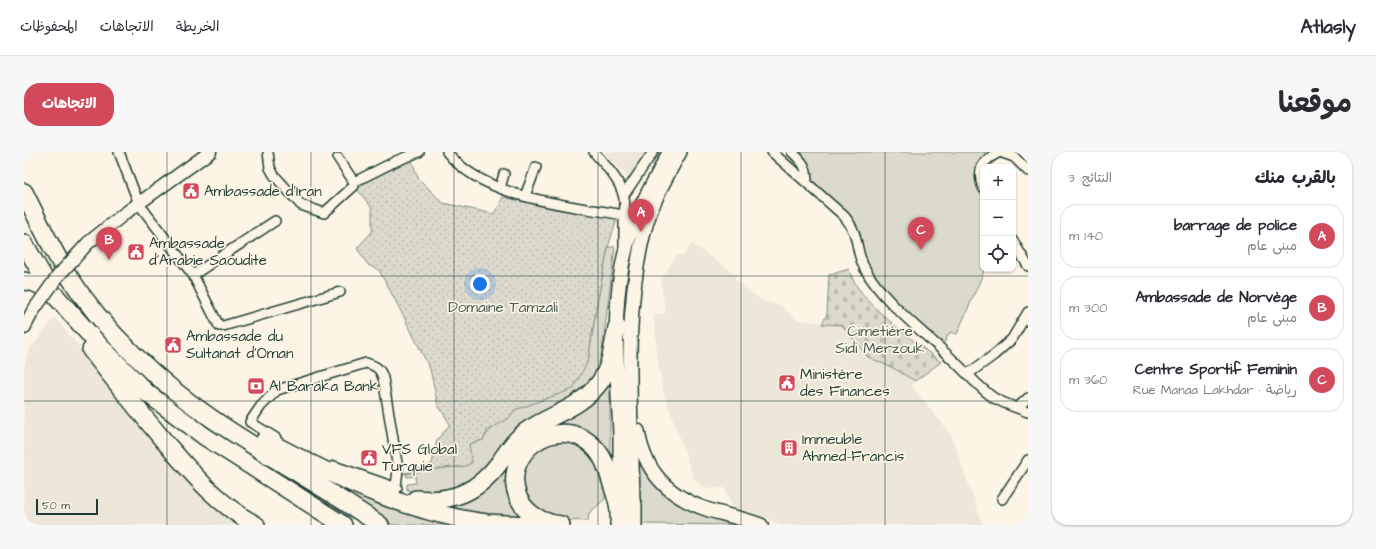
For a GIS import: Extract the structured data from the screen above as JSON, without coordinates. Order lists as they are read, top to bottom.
{
  "parks": ["Domaine Tamzali", "Cimetière Sidi Merzouk"],
  "places": {
    "public building": [
      "Ambassade d'Iran",
      "Ambassade d'Arabie Saoudite",
      "Ambassade du Sultanat d'Oman",
      "Ministère des Finances",
      "VFS Global Turquie"
    ],
    "bank": ["Al Baraka Bank"],
    "building": ["Immeuble Ahmed-Francis"]
  },
  "scale_bar": "50 m",
  "page": {
    "header": "Atlasly",
    "nav": ["الخريطة", "الاتجاهات", "المحفوظات"],
    "title": "موقعنا",
    "buttons": "الاتجاهات",
    "heading": ["بالقرب منك", "النتائج: 3"],
    "map_buttons": ["+", "−"],
    "pins": ["A", "C", "B"],
    "list": [
      {
        "mark": "A",
        "name": "barrage de police",
        "note": "مبنى عام",
        "value": "140 m"
      },
      {
        "mark": "B",
        "name": "Ambassade de Norvège",
        "note": "مبنى عام",
        "value": "300 m"
      },
      {
        "mark": "C",
        "name": "Centre Sportif Feminin",
        "note": "رياضة · Rue Manaa Lakhdar",
        "value": "360 m"
      }
    ],
    "scale": "50 m"
  }
}
